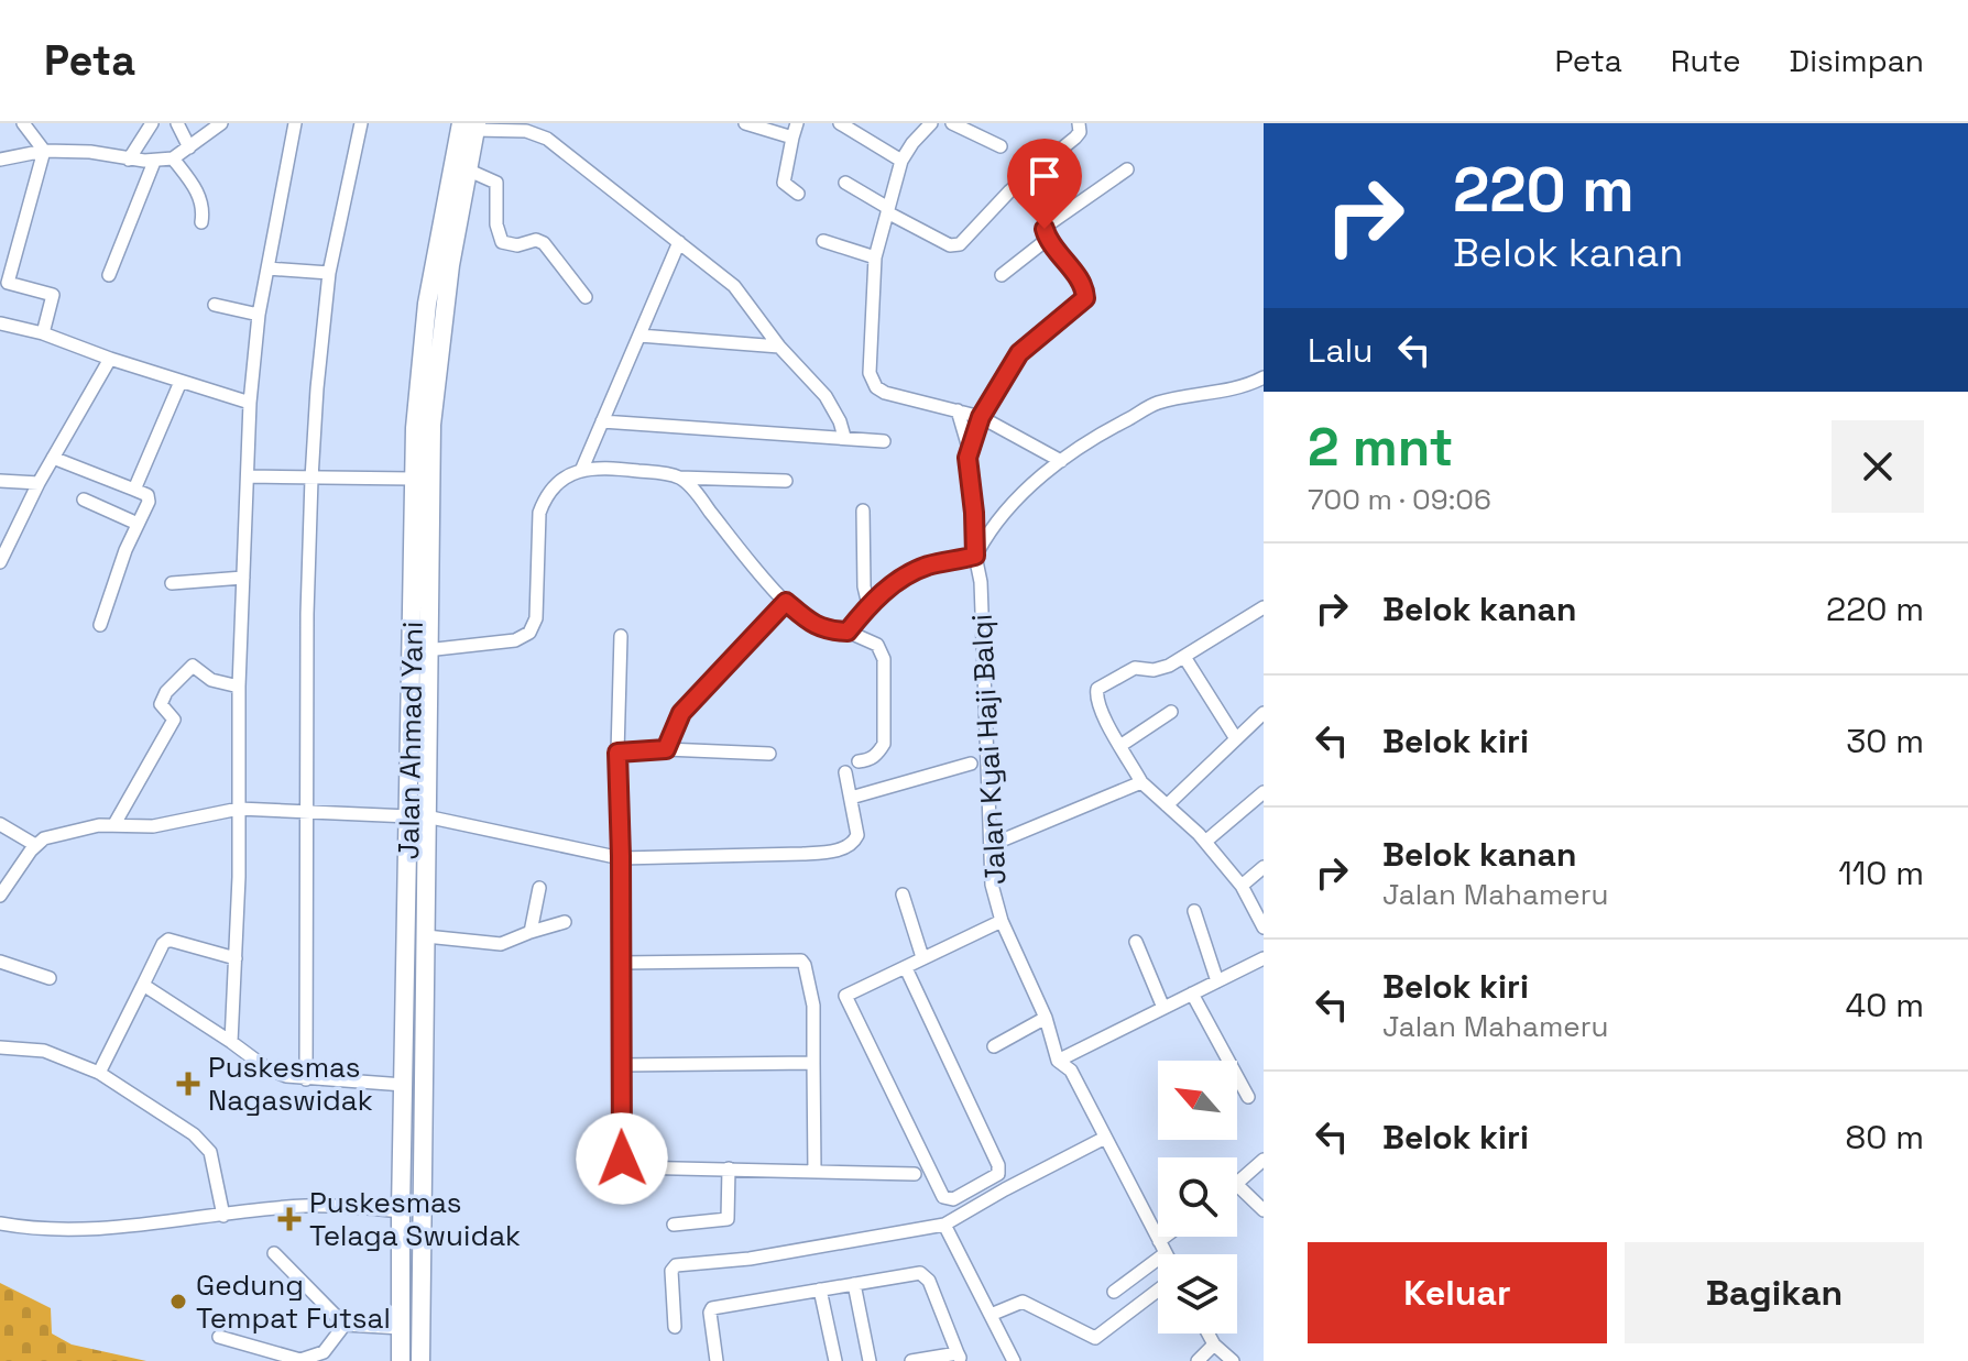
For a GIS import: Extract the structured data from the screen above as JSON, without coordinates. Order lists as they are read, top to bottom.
{
  "streets": {
    "highway": ["Jalan Ahmad Yani"],
    "street": ["Jalan Kyai Haji Balqi"]
  },
  "places": {
    "health": ["Puskesmas Nagaswidak", "Puskesmas Telaga Swuidak"],
    "other": ["Gedung Tempat Futsal"]
  },
  "north": "top left",
  "page": {
    "header": "Peta",
    "nav": ["Peta", "Rute", "Disimpan"],
    "turn": ["220 m", "Belok kanan"],
    "then": "Lalu",
    "heading": ["2 mnt", "700 m · 09:06"],
    "list": [
      {
        "name": "Belok kanan",
        "value": "220 m"
      },
      {
        "name": "Belok kiri",
        "value": "30 m"
      },
      {
        "name": "Belok kanan",
        "note": "Jalan Mahameru",
        "value": "110 m"
      },
      {
        "name": "Belok kiri",
        "note": "Jalan Mahameru",
        "value": "40 m"
      },
      {
        "name": "Belok kiri",
        "value": "80 m"
      }
    ],
    "buttons": ["Keluar", "Bagikan"]
  }
}
